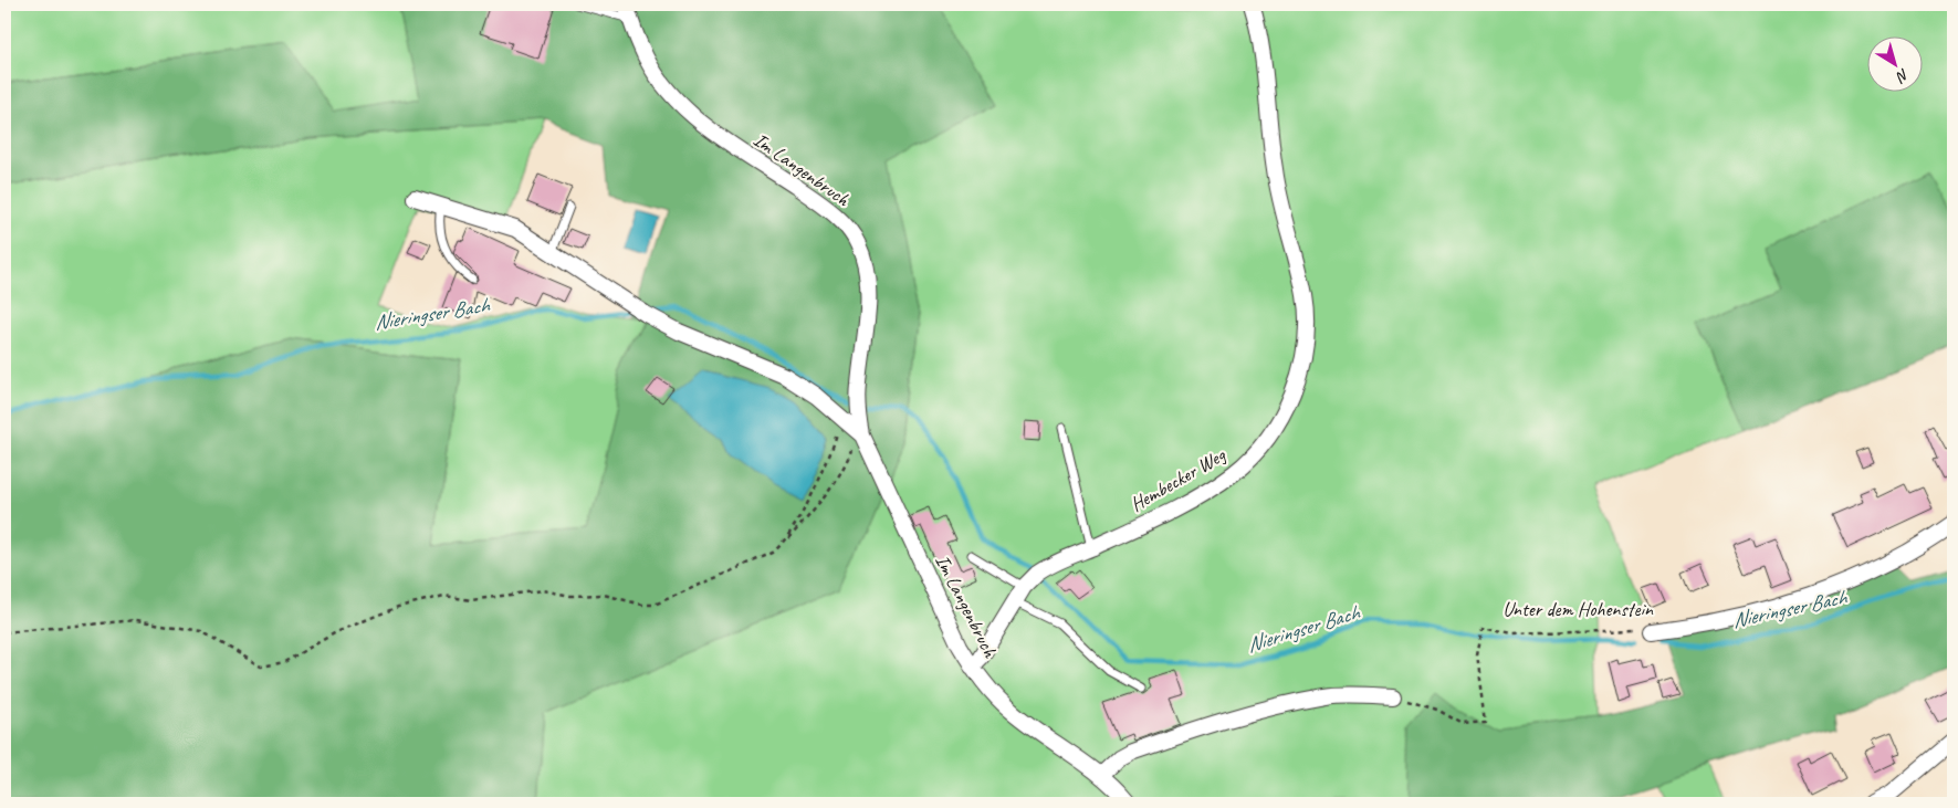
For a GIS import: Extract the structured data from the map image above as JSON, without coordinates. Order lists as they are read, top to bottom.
{
  "streets": {
    "street": ["Im Langenbruch", "Hembecker Weg", "Unter dem Hohenstein"]
  },
  "water": ["Nieringser Bach"],
  "north": "bottom right"
}
